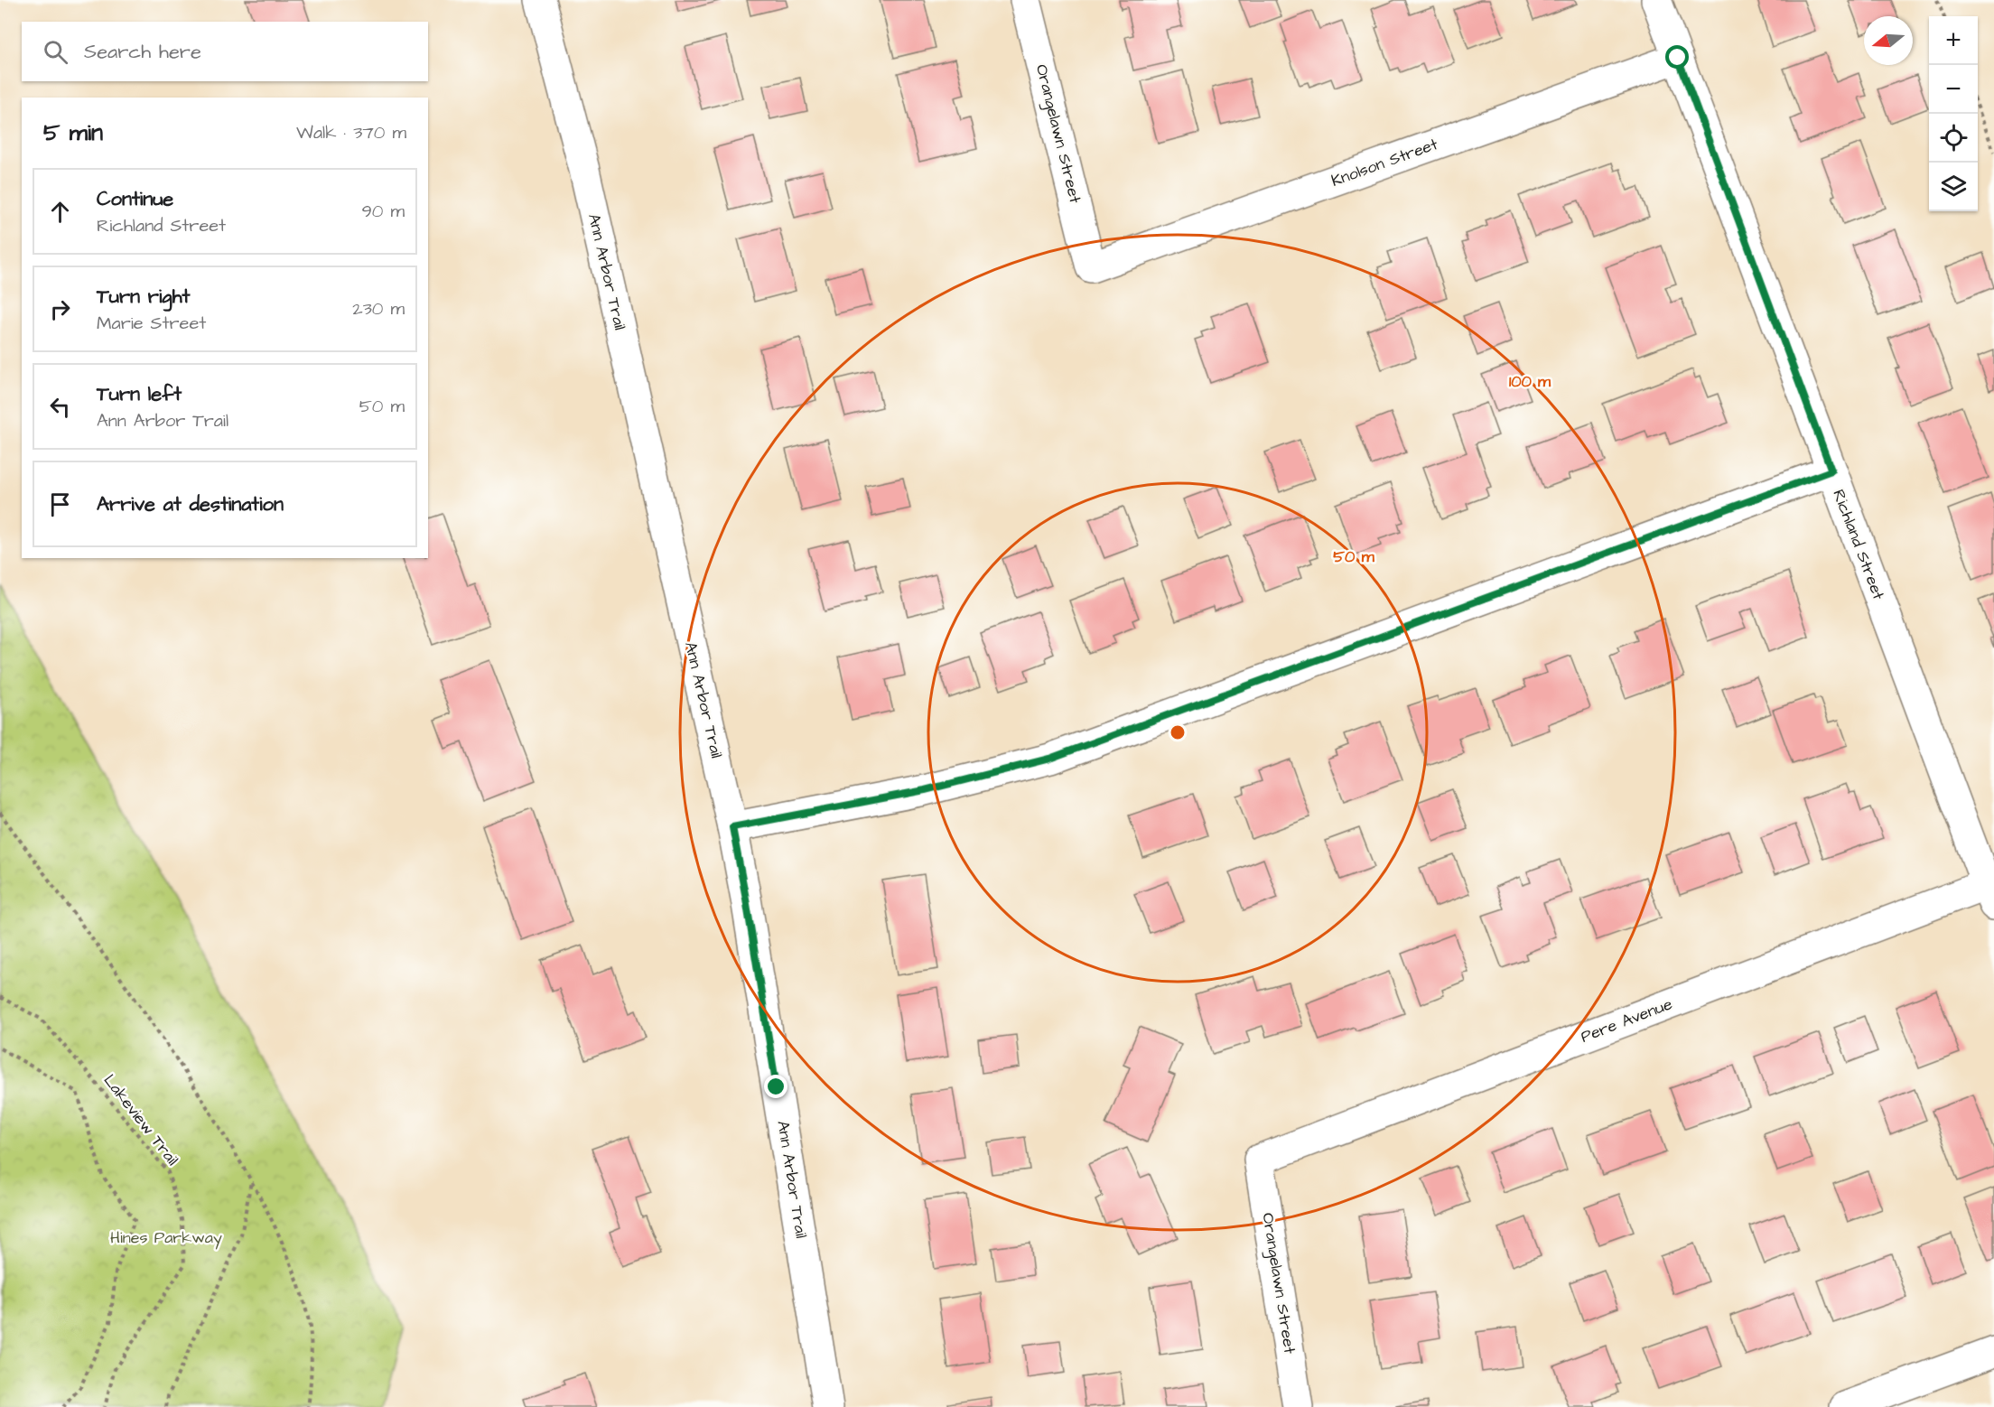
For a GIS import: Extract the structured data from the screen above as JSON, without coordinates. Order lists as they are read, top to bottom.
{
  "streets": {
    "street": [
      "Orangelawn Street",
      "Knolson Street",
      "Ann Arbor Trail",
      "Richland Street",
      "Pere Avenue"
    ],
    "path": ["Lakeview Trail"]
  },
  "crossings": [
    ["Orangelawn Street", "Knolson Street"],
    ["Orangelawn Street", "Pere Avenue"],
    ["Knolson Street", "Richland Street"],
    ["Richland Street", "Pere Avenue"]
  ],
  "parks": ["Hines Parkway"],
  "north": "left",
  "page": {
    "map_buttons": ["+", "−"],
    "search": "Search here",
    "heading": ["5 min", "Walk · 370 m"],
    "list": [
      ["Continue", "Richland Street", "90 m"],
      ["Turn right", "Marie Street", "230 m"],
      ["Turn left", "Ann Arbor Trail", "50 m"],
      "Arrive at destination"
    ]
  },
  "rings": ["100 m", "50 m"]
}
